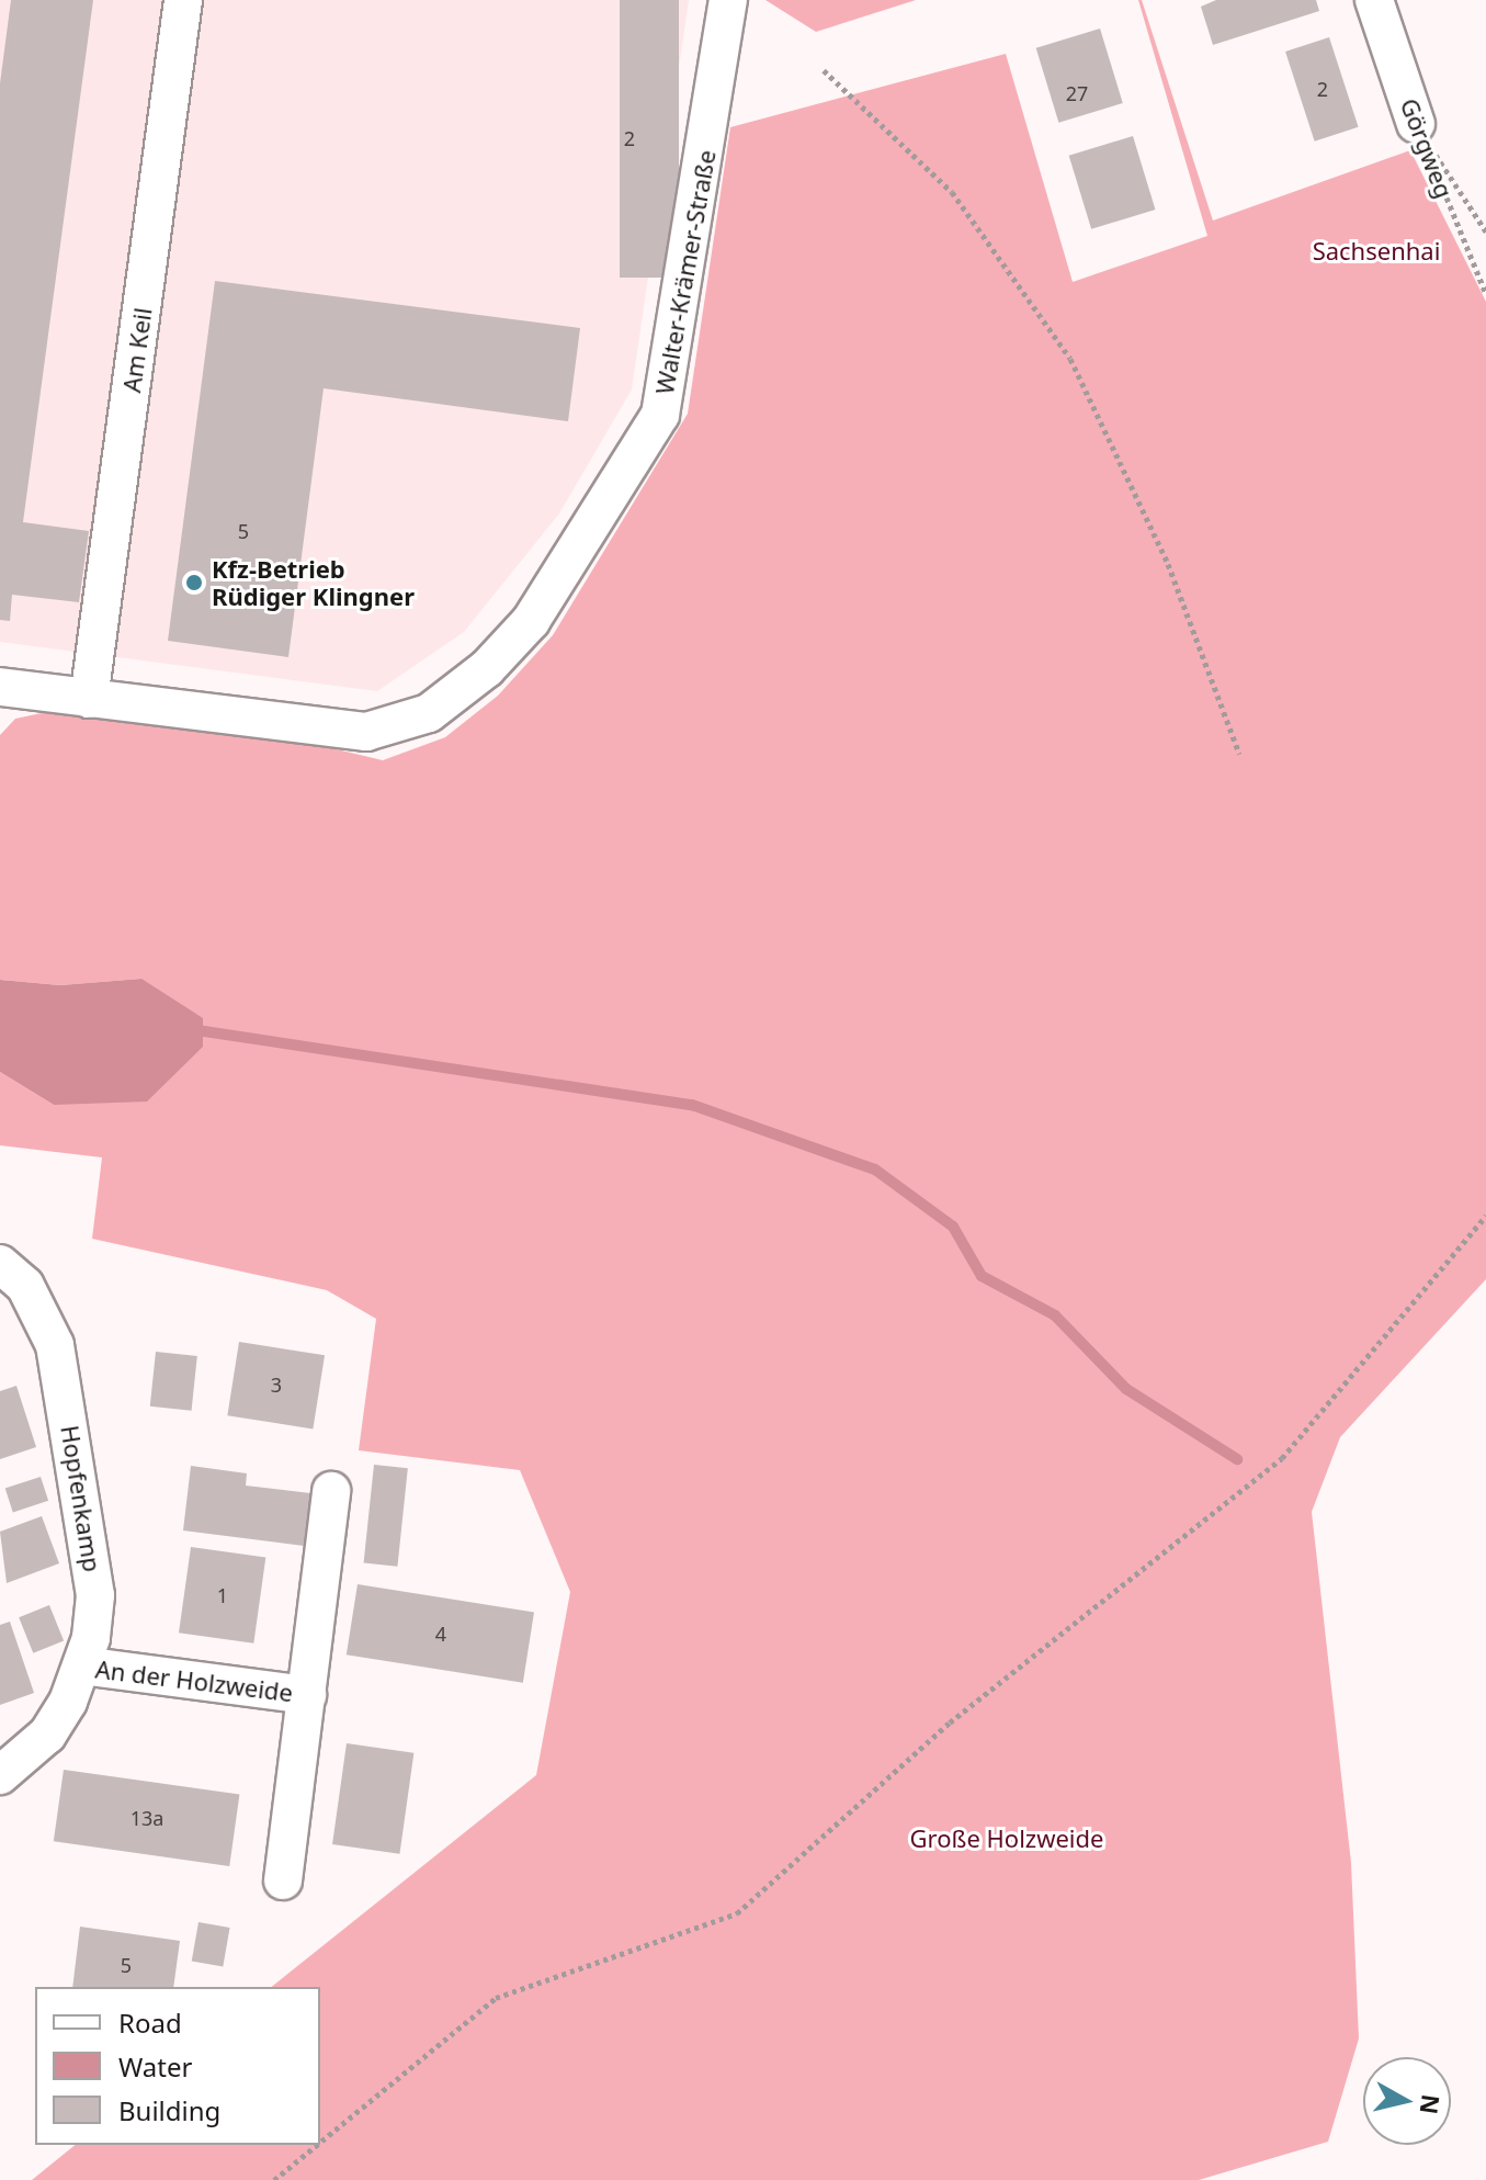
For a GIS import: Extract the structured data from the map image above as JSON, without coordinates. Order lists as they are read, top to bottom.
{
  "streets": {
    "street": [
      "Görgweg",
      "Walter-Krämer-Straße",
      "Am Keil",
      "Hopfenkamp",
      "An der Holzweide"
    ]
  },
  "crossings": [
    ["Walter-Krämer-Straße", "Am Keil"],
    ["Hopfenkamp", "An der Holzweide"]
  ],
  "parks": ["Sachsenhai", "Große Holzweide"],
  "places": ["Kfz-Betrieb Rüdiger Klingner"],
  "house_numbers": [
    "2",
    "27",
    "2",
    "5",
    "3",
    "1",
    "4",
    "13a",
    "5"
  ],
  "legend": ["Road", "Water", "Building"],
  "north": "right"
}
